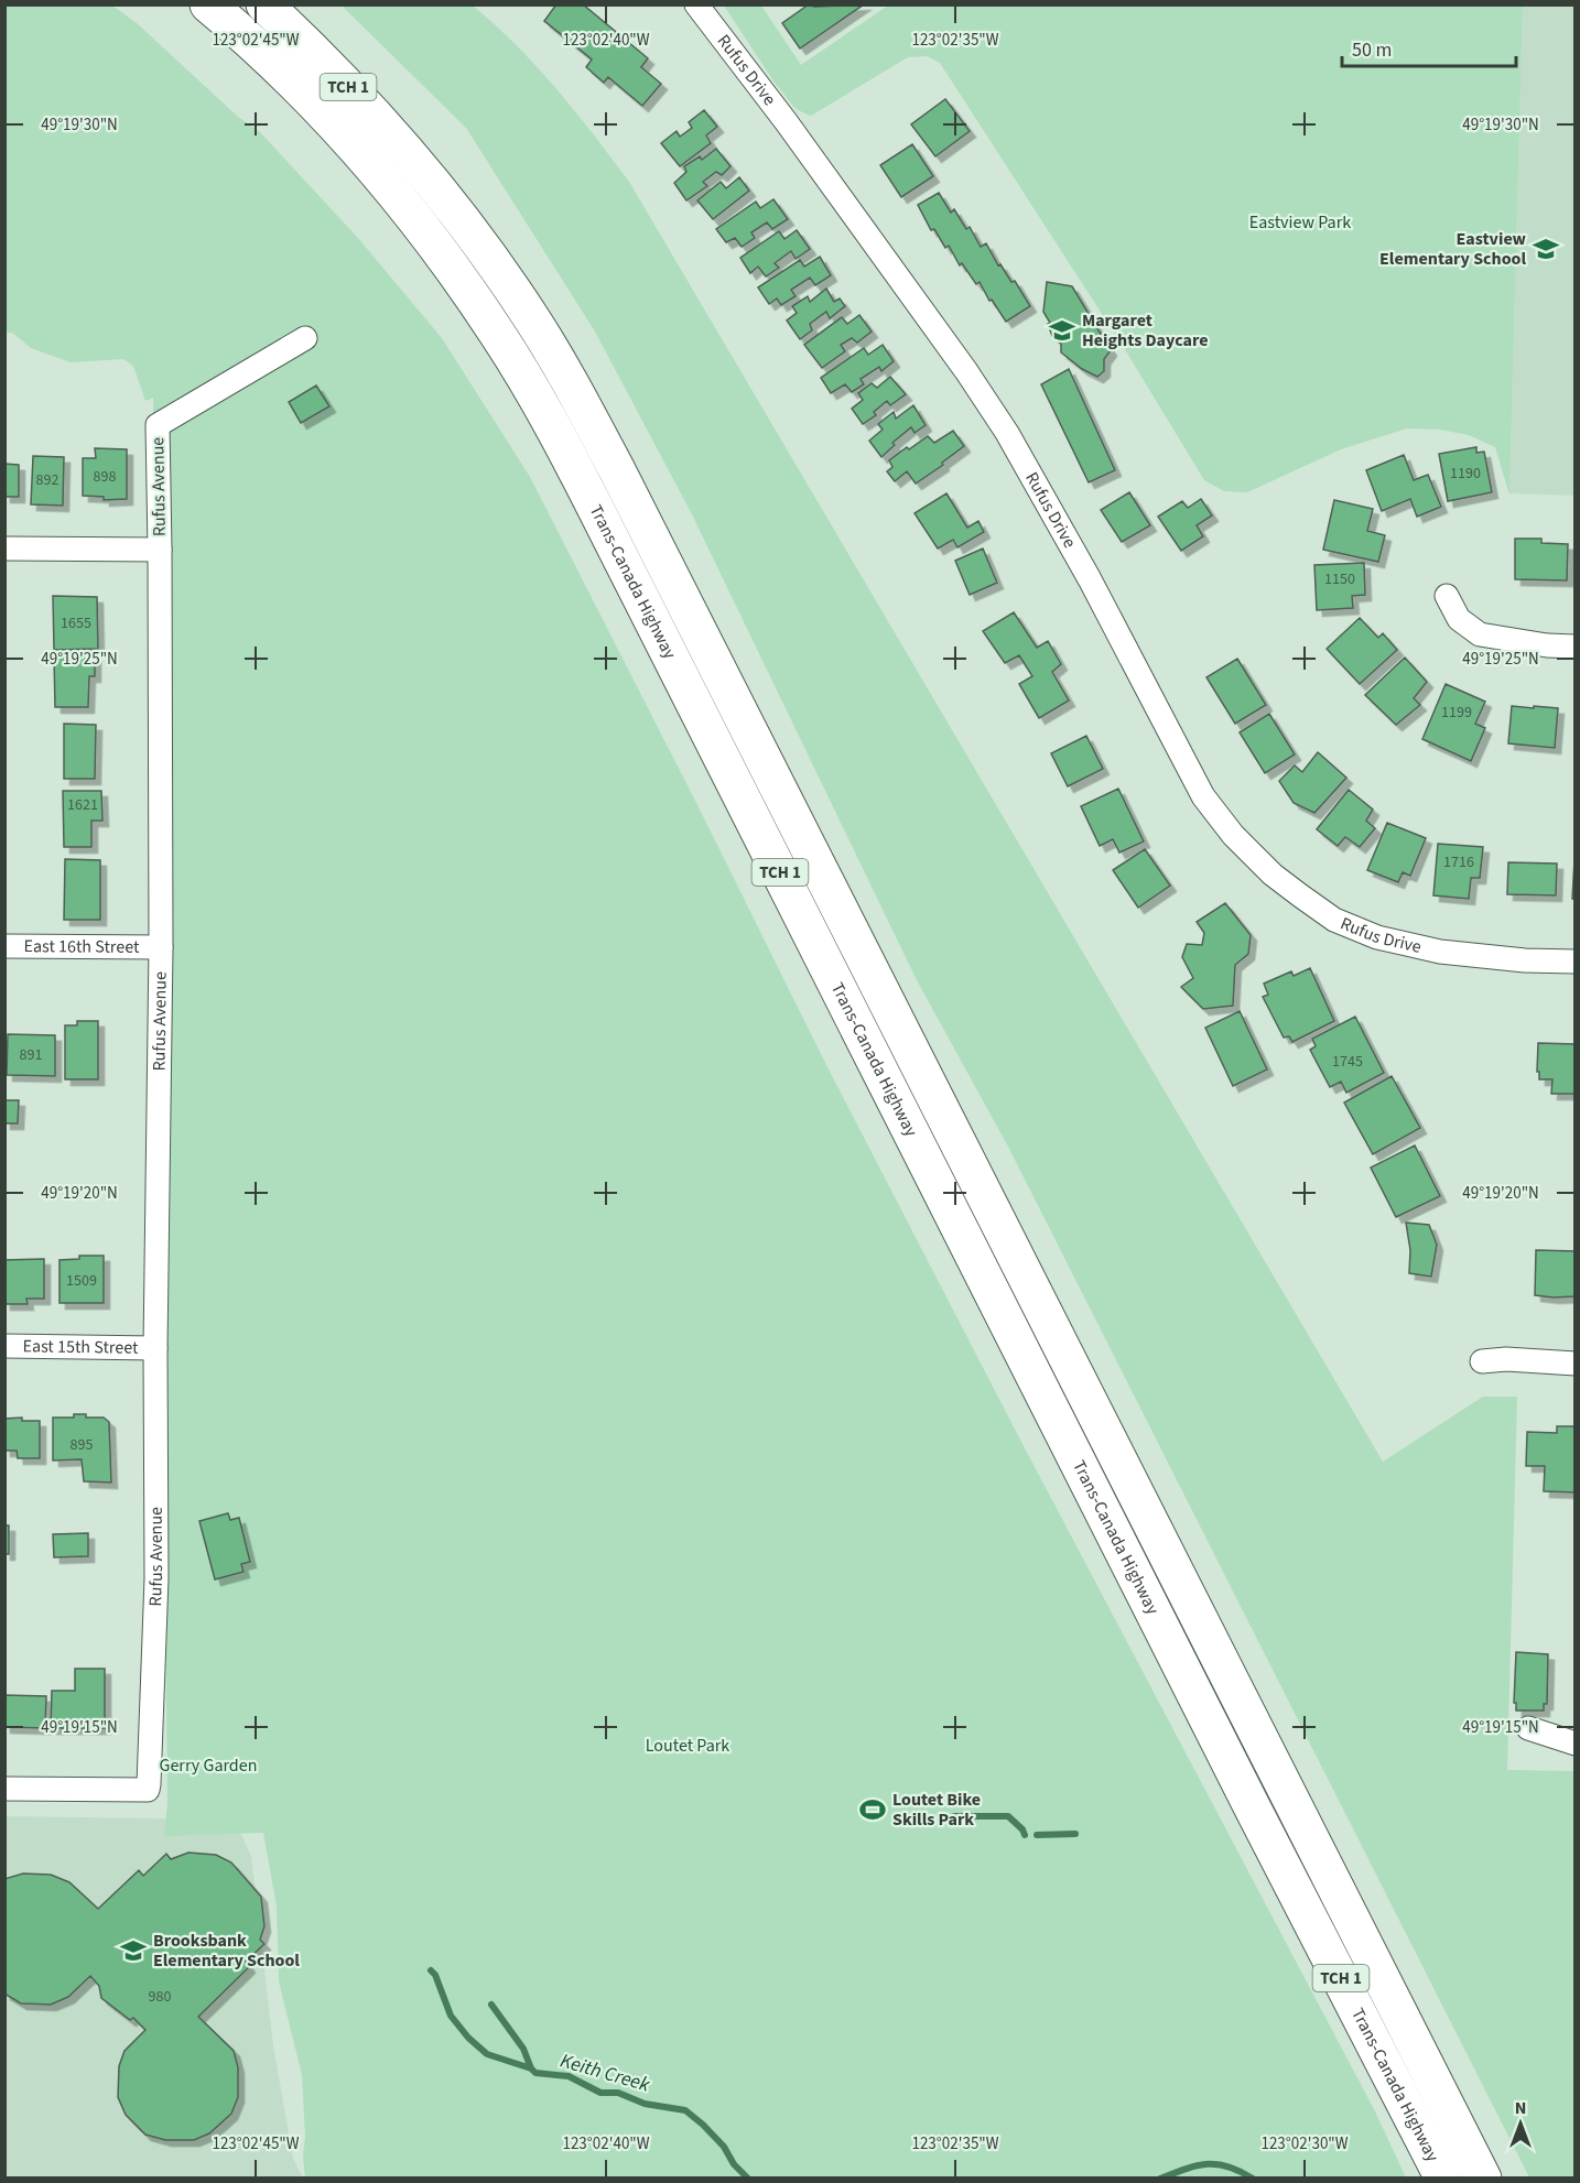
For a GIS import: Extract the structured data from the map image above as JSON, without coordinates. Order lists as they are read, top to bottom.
{
  "streets": {
    "highway": ["TCH 1", "Trans-Canada Highway"],
    "street": [
      "Rufus Drive",
      "Rufus Avenue",
      "East 16th Street",
      "East 15th Street"
    ]
  },
  "crossings": [
    ["Rufus Avenue", "East 16th Street"],
    ["Rufus Avenue", "East 15th Street"]
  ],
  "water": ["Keith Creek"],
  "parks": ["Eastview Park", "Loutet Park", "Gerry Garden"],
  "places": {
    "school or university": ["Eastview Elementary School", "Margaret Heights Daycare", "Brooksbank Elementary School"],
    "sports": ["Loutet Bike Skills Park"]
  },
  "house_numbers": [
    "1190",
    "898",
    "892",
    "1150",
    "1655",
    "1199",
    "1621",
    "1716",
    "891",
    "1745",
    "1509",
    "895",
    "980"
  ],
  "scale_bar": "50 m",
  "north": "top",
  "coordinates": [
    "123°02'45\"W",
    "123°02'40\"W",
    "123°02'35\"W",
    "49°19'30\"N",
    "49°19'25\"N",
    "49°19'20\"N",
    "49°19'15\"N",
    "123°02'30\"W"
  ]
}
